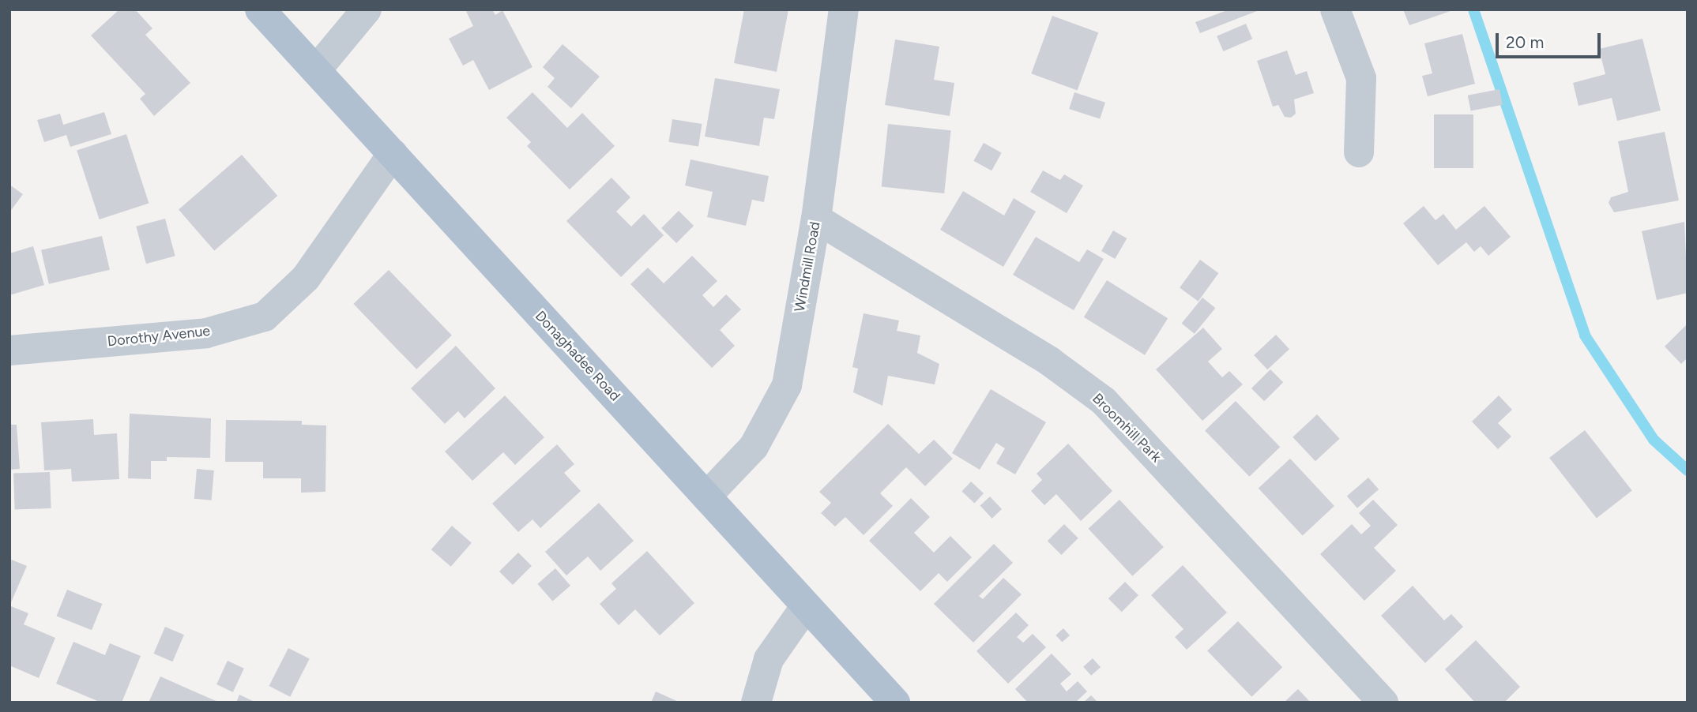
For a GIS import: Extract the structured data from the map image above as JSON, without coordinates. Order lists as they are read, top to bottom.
{
  "streets": {
    "main road": ["Donaghadee Road"],
    "street": ["Windmill Road", "Dorothy Avenue", "Broomhill Park"]
  },
  "crossings": [
    ["Windmill Road", "Donaghadee Road"],
    ["Windmill Road", "Broomhill Park"],
    ["Dorothy Avenue", "Donaghadee Road"]
  ],
  "scale_bar": "20 m"
}
